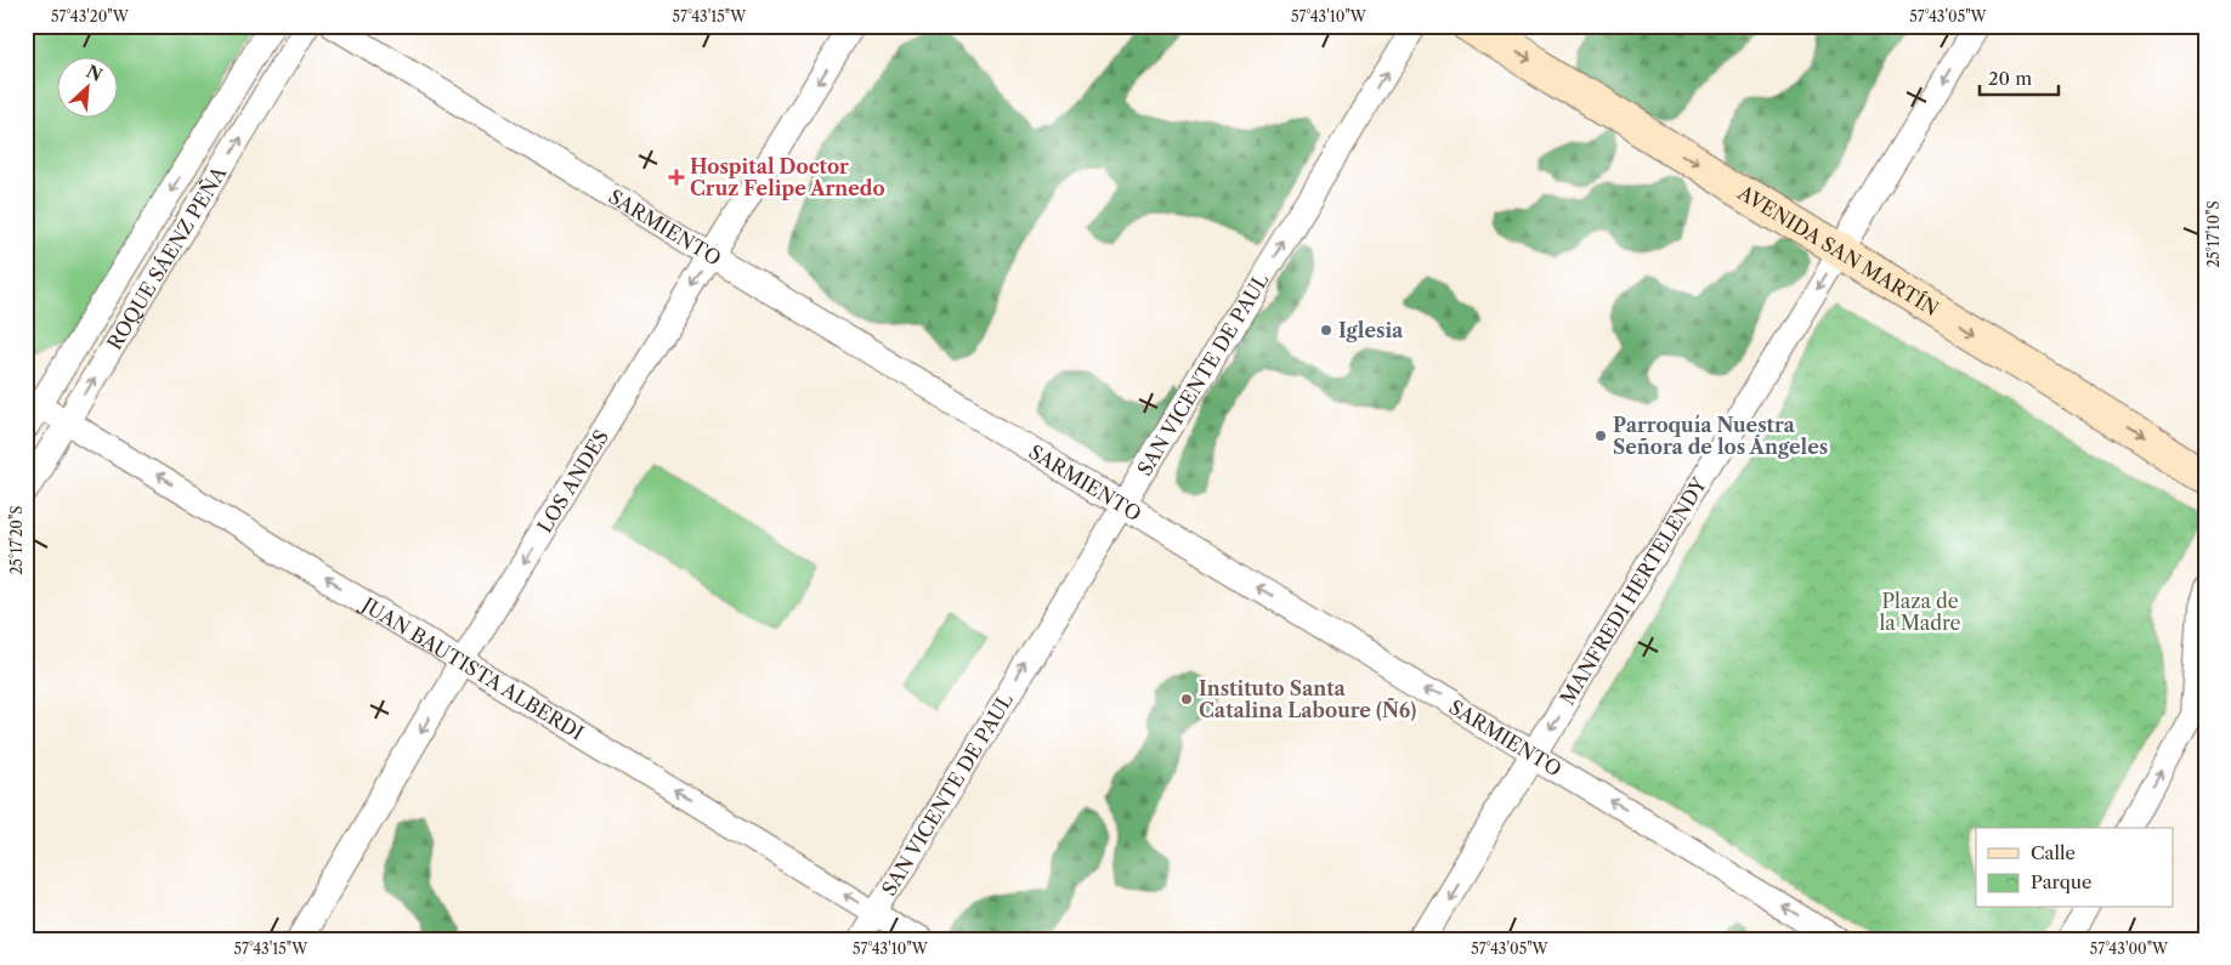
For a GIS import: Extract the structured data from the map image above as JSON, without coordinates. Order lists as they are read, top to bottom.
{
  "streets": {
    "main road": ["AVENIDA SAN MARTÍN"],
    "street": [
      "SARMIENTO",
      "ROQUE SÁENZ PEÑA",
      "SAN VICENTE DE PAUL",
      "LOS ANDES",
      "MANFREDI HERTELENDY",
      "JUAN BAUTISTA ALBERDI"
    ]
  },
  "crossings": [
    ["SARMIENTO", "SAN VICENTE DE PAUL"],
    ["SARMIENTO", "LOS ANDES"],
    ["SARMIENTO", "MANFREDI HERTELENDY"],
    ["AVENIDA SAN MARTÍN", "MANFREDI HERTELENDY"],
    ["ROQUE SÁENZ PEÑA", "JUAN BAUTISTA ALBERDI"],
    ["SAN VICENTE DE PAUL", "JUAN BAUTISTA ALBERDI"],
    ["LOS ANDES", "JUAN BAUTISTA ALBERDI"]
  ],
  "one_way": [
    "SARMIENTO",
    "AVENIDA SAN MARTÍN",
    "SAN VICENTE DE PAUL",
    "LOS ANDES",
    "MANFREDI HERTELENDY",
    "JUAN BAUTISTA ALBERDI"
  ],
  "parks": ["Plaza de la Madre"],
  "places": {
    "health": ["Hospital Doctor Cruz Felipe Arnedo"],
    "other": ["Iglesia", "Parroquía Nuestra Señora de los Ángeles", "Instituto Santa Catalina Laboure (Ñ6)"]
  },
  "legend": ["Calle", "Parque"],
  "scale_bar": "20 m",
  "north": "top right",
  "coordinates": [
    "57°43'20\"W",
    "57°43'15\"W",
    "57°43'10\"W",
    "57°43'05\"W",
    "25°17'10\"S",
    "25°17'20\"S",
    "57°43'00\"W"
  ]
}
